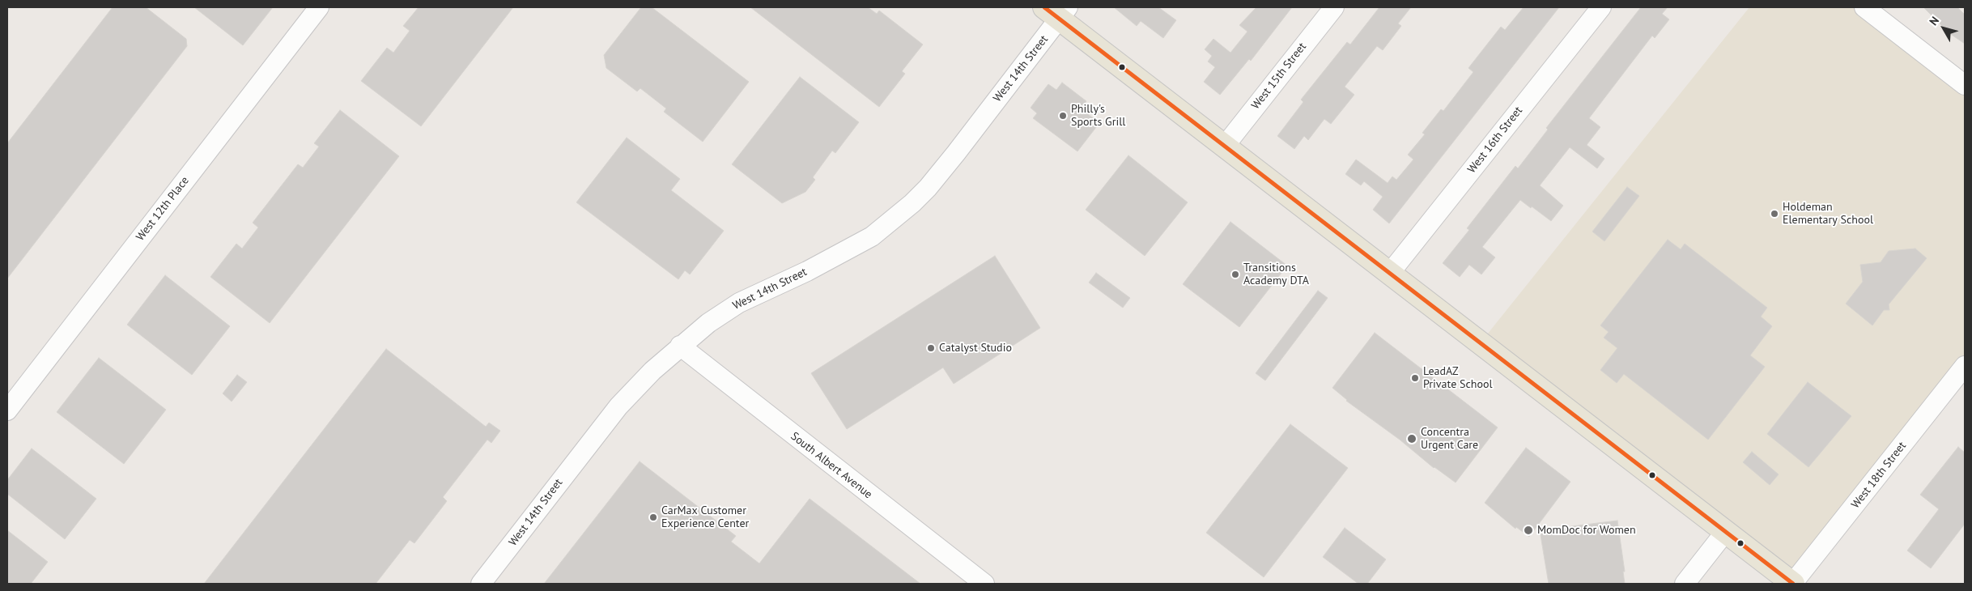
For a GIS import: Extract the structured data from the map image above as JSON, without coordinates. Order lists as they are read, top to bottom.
{
  "streets": {
    "street": [
      "West 14th Street",
      "West 15th Street",
      "West 16th Street",
      "West 12th Place",
      "South Albert Avenue",
      "West 18th Street"
    ]
  },
  "crossings": [
    ["West 14th Street", "South Albert Avenue"]
  ],
  "places": [
    "Philly's Sports Grill",
    "Holdeman Elementary School",
    "Transitions Academy DTA",
    "Catalyst Studio",
    "LeadAZ Private School",
    "Concentra Urgent Care",
    "CarMax Customer Experience Center",
    "MomDoc for Women"
  ],
  "north": "top left"
}
